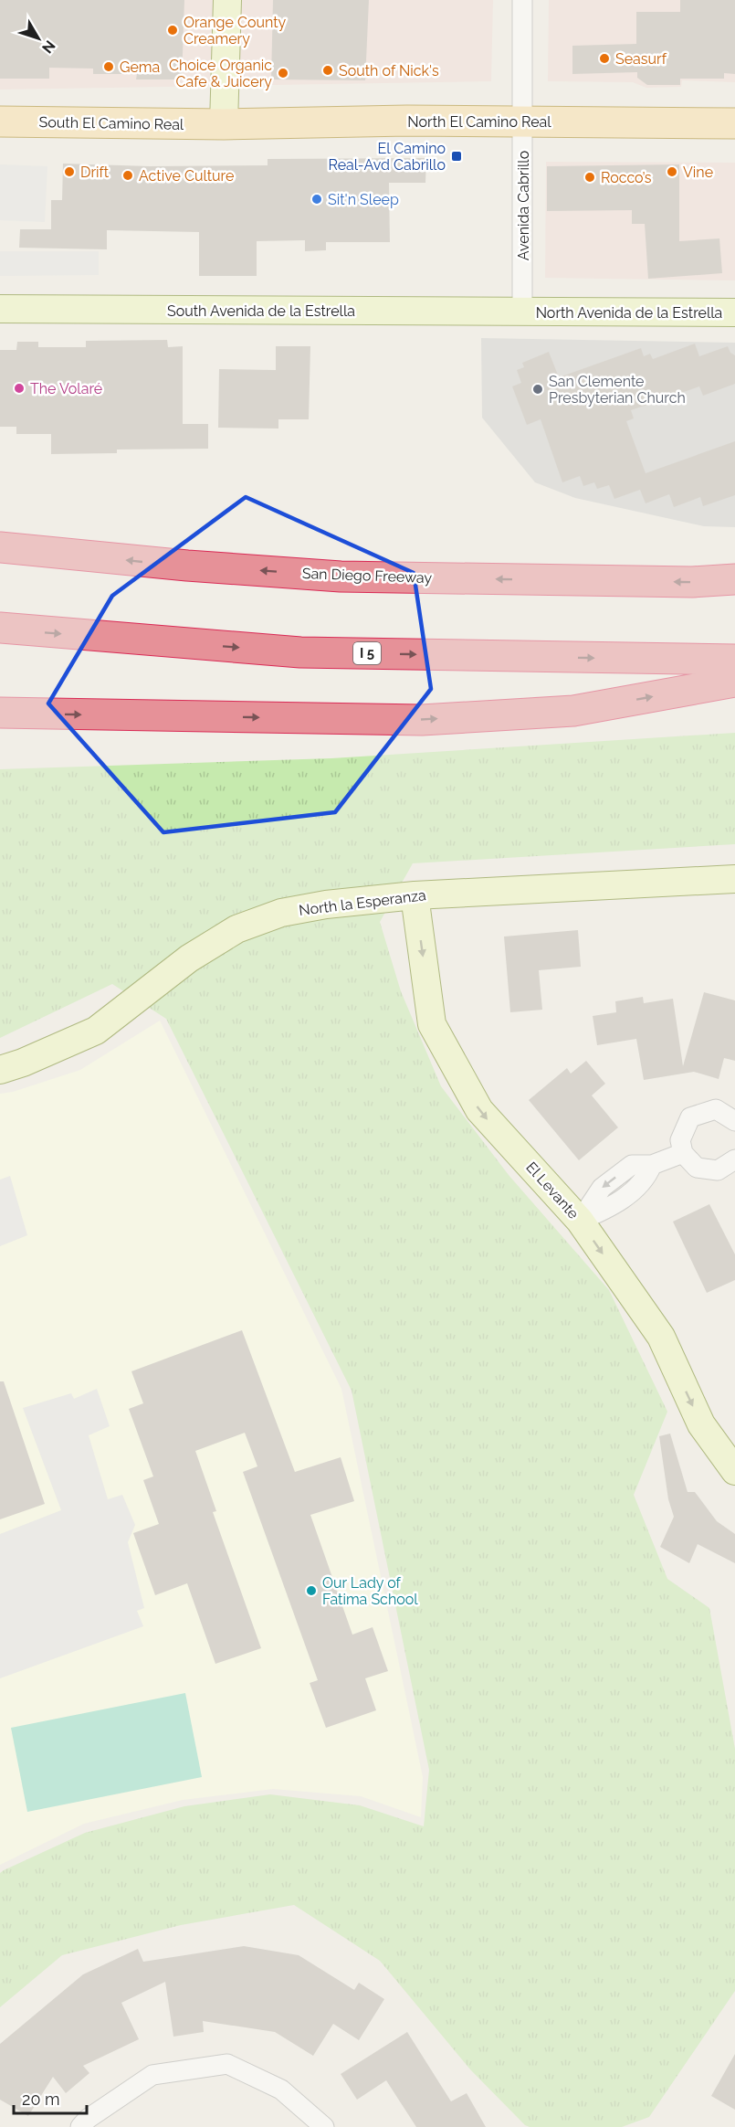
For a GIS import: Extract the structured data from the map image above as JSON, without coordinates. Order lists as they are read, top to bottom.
{
  "streets": {
    "highway": ["San Diego Freeway", "I 5"],
    "main road": ["North El Camino Real", "South El Camino Real"],
    "street": [
      "Avenida Cabrillo",
      "South Avenida de la Estrella",
      "North Avenida de la Estrella",
      "North la Esperanza",
      "El Levante"
    ]
  },
  "crossings": [
    ["North El Camino Real", "South El Camino Real"],
    ["North El Camino Real", "Avenida Cabrillo"],
    ["Avenida Cabrillo", "South Avenida de la Estrella"],
    ["Avenida Cabrillo", "North Avenida de la Estrella"],
    ["South Avenida de la Estrella", "North Avenida de la Estrella"],
    ["North la Esperanza", "El Levante"]
  ],
  "one_way": ["El Levante"],
  "places": {
    "other": [
      "Orange County Creamery",
      "Seasurf",
      "Gema",
      "South of Nick's",
      "Choice Organic Cafe & Juicery",
      "Drift",
      "Vine",
      "Active Culture",
      "Rocco’s",
      "Sit'n Sleep",
      "The Volaré",
      "San Clemente Presbyterian Church",
      "Our Lady of Fatima School"
    ],
    "transit": ["El Camino Real-Avd Cabrillo"]
  },
  "scale_bar": "20 m",
  "north": "bottom right"
}
